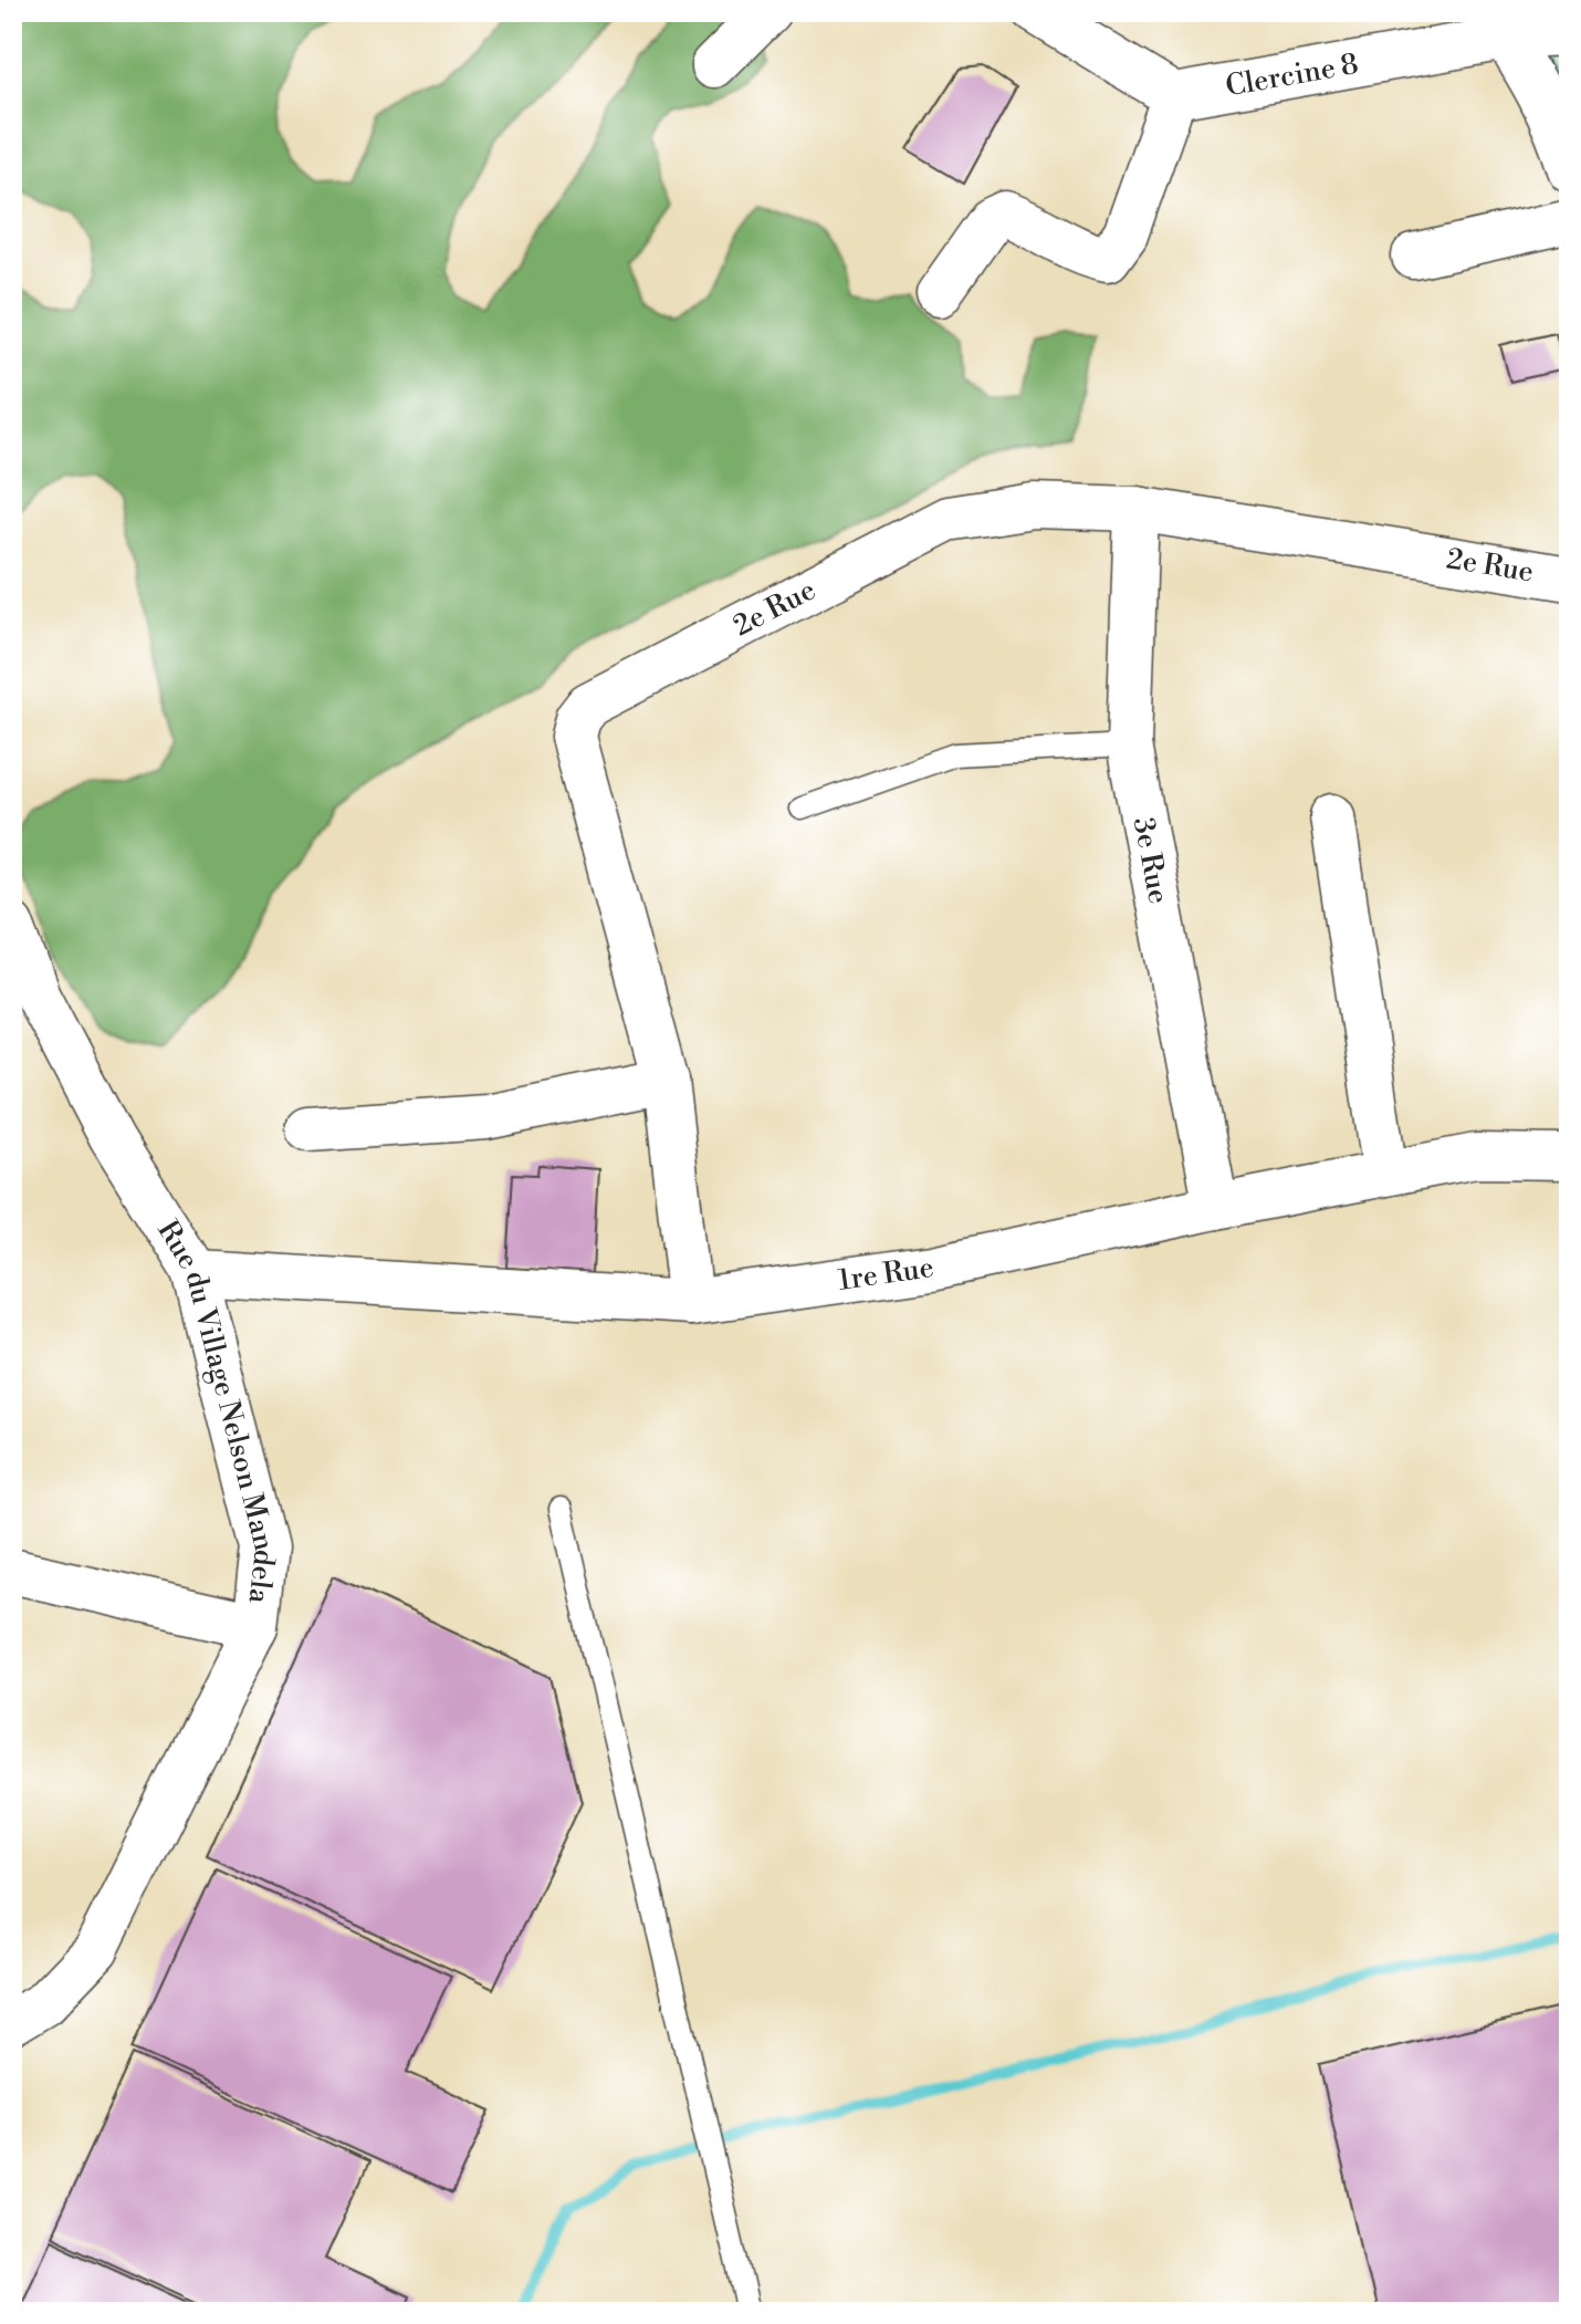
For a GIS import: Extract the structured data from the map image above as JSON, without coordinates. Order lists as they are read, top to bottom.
{
  "streets": {
    "street": [
      "Clercine 8",
      "2e Rue",
      "3e Rue",
      "1re Rue",
      "Rue du Village Nelson Mandela"
    ]
  },
  "crossings": [
    ["2e Rue", "3e Rue"],
    ["2e Rue", "1re Rue"],
    ["3e Rue", "1re Rue"],
    ["1re Rue", "Rue du Village Nelson Mandela"]
  ]
}
